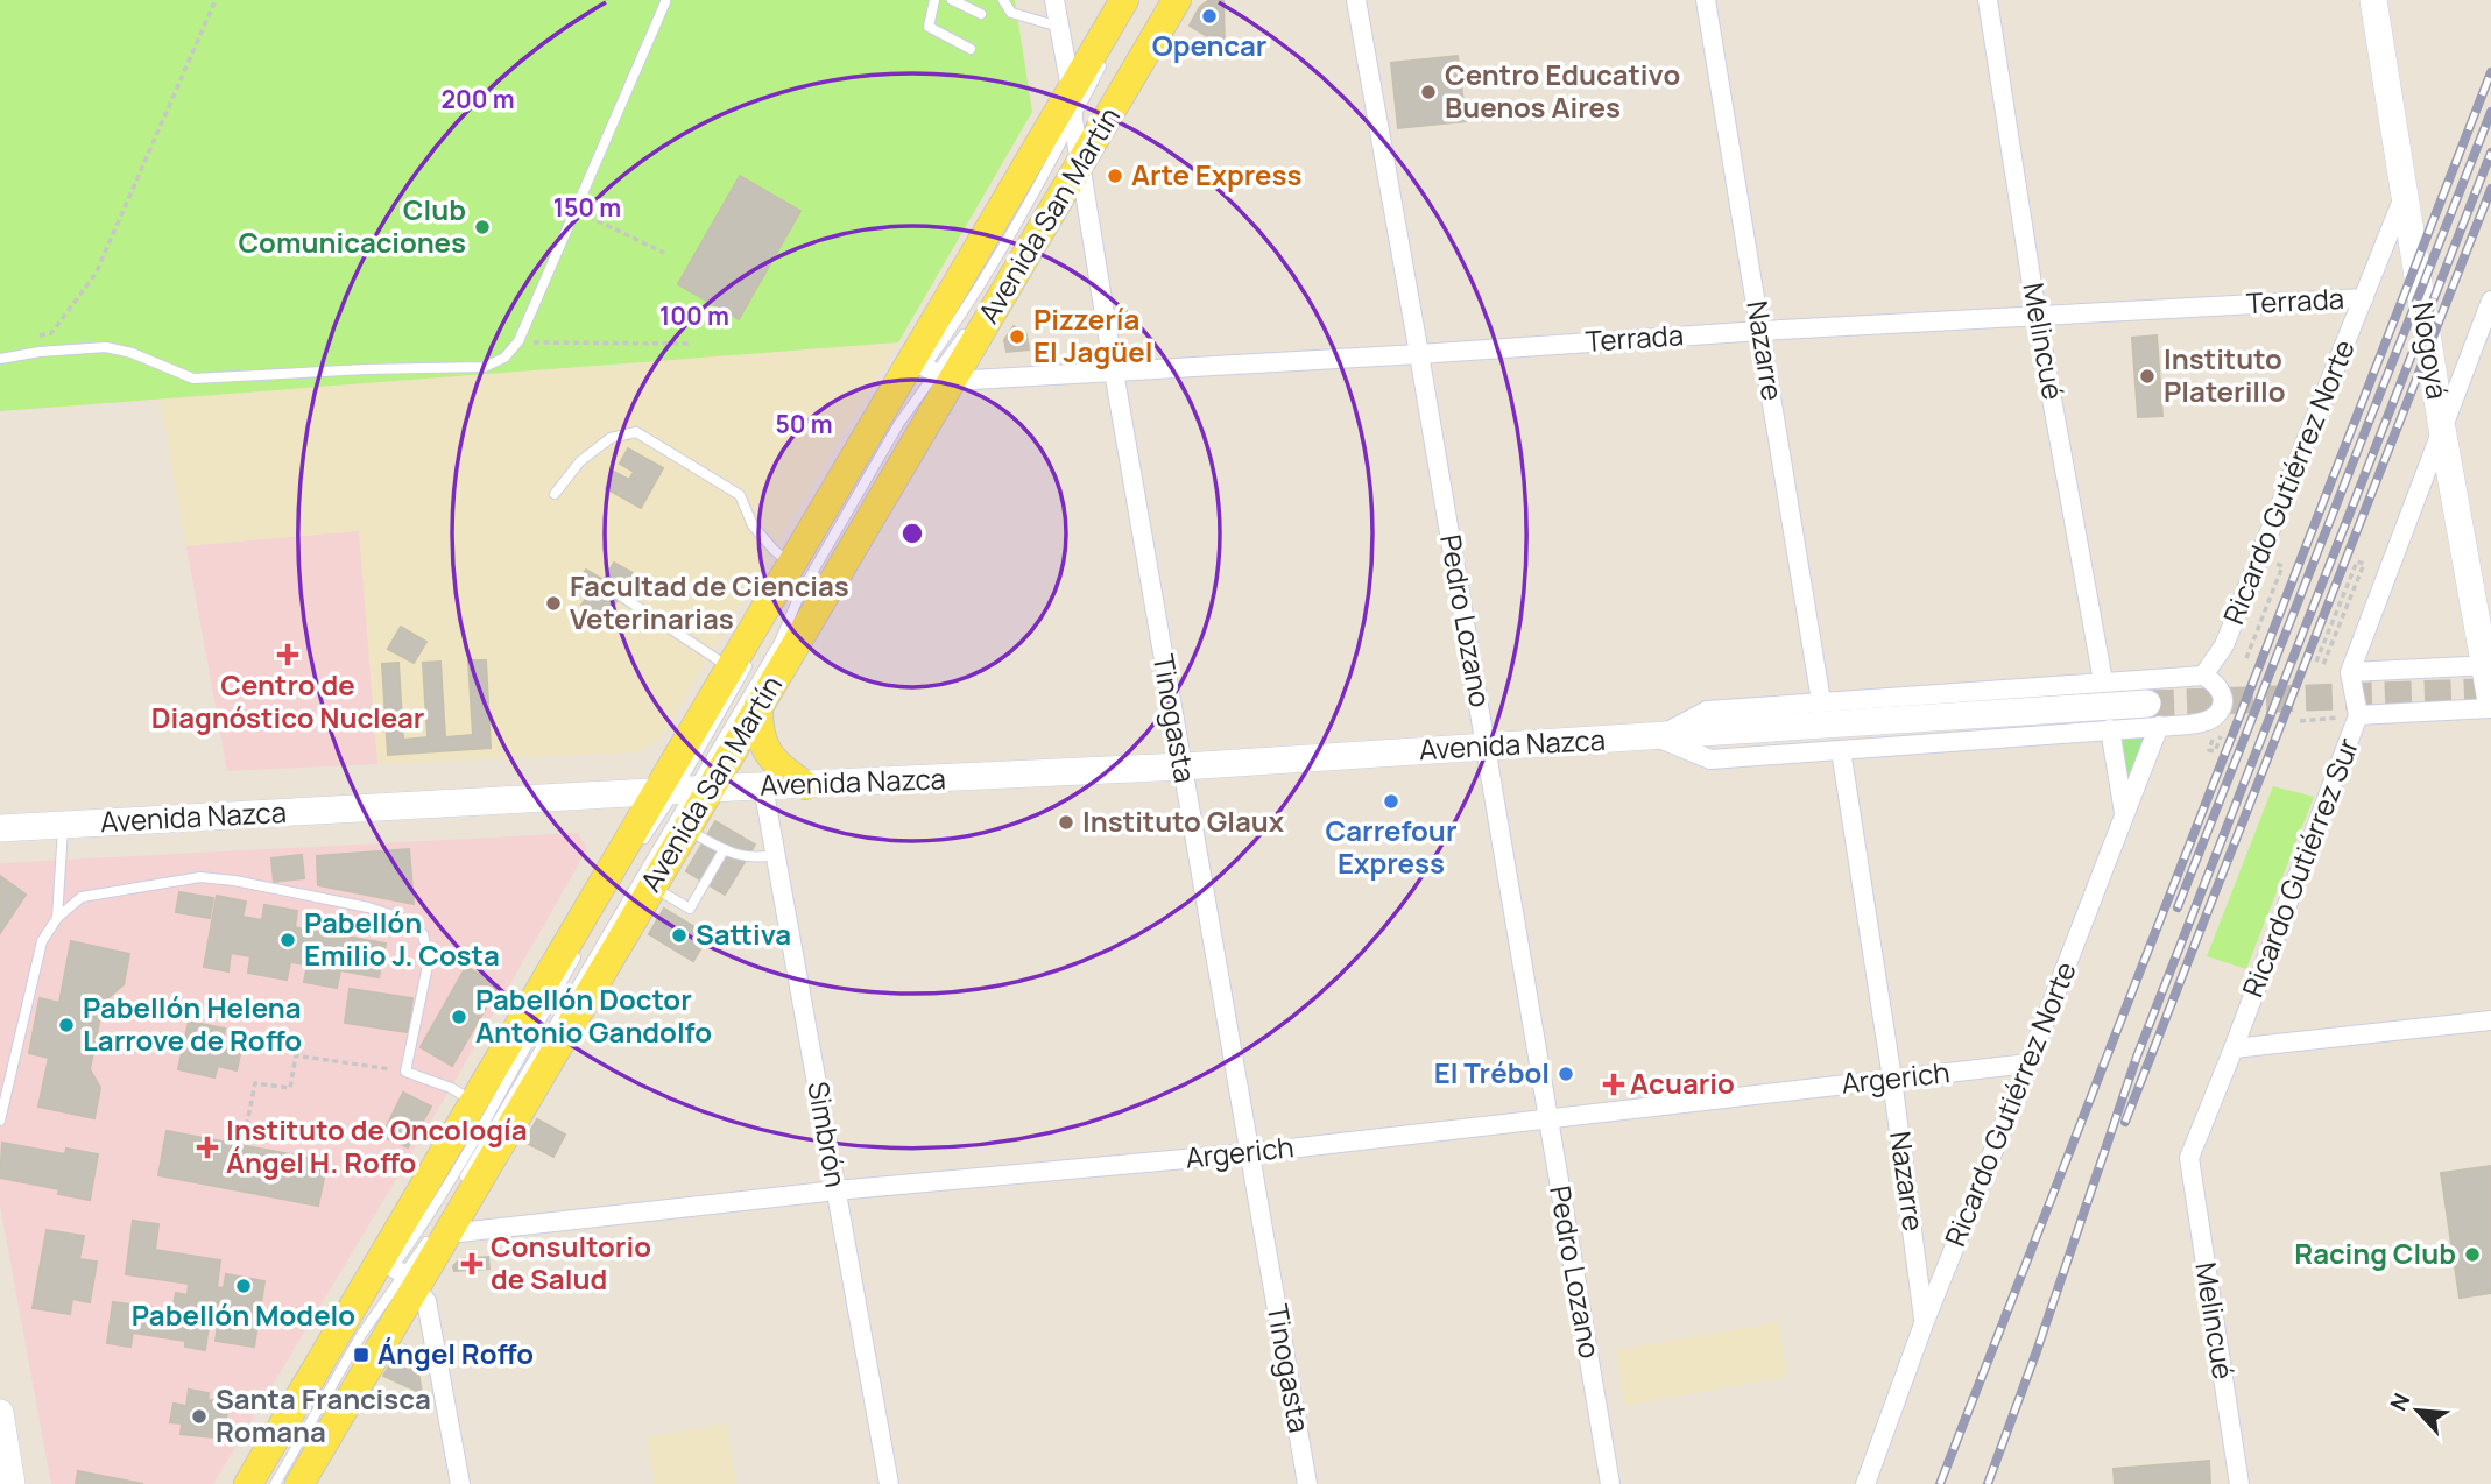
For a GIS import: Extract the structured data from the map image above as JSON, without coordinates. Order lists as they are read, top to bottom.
{
  "streets": {
    "main road": ["Avenida San Martín", "Nogoyá", "Avenida Nazca"],
    "street": [
      "Terrada",
      "Melincué",
      "Nazarre",
      "Ricardo Gutiérrez Norte",
      "Pedro Lozano",
      "Tinogasta",
      "Ricardo Gutiérrez Sur",
      "Argerich",
      "Simbrón"
    ]
  },
  "crossings": [
    ["Avenida San Martín", "Terrada"],
    ["Avenida San Martín", "Tinogasta"],
    ["Avenida San Martín", "Avenida Nazca"],
    ["Avenida San Martín", "Argerich"],
    ["Terrada", "Melincué"],
    ["Terrada", "Nazarre"],
    ["Terrada", "Ricardo Gutiérrez Norte"],
    ["Terrada", "Pedro Lozano"],
    ["Terrada", "Tinogasta"],
    ["Melincué", "Avenida Nazca"],
    ["Melincué", "Ricardo Gutiérrez Sur"],
    ["Nazarre", "Ricardo Gutiérrez Norte"],
    ["Nazarre", "Avenida Nazca"],
    ["Nazarre", "Argerich"],
    ["Nogoyá", "Ricardo Gutiérrez Norte"],
    ["Ricardo Gutiérrez Norte", "Avenida Nazca"],
    ["Ricardo Gutiérrez Norte", "Argerich"],
    ["Pedro Lozano", "Avenida Nazca"],
    ["Pedro Lozano", "Argerich"],
    ["Tinogasta", "Avenida Nazca"],
    ["Tinogasta", "Argerich"],
    ["Avenida Nazca", "Simbrón"],
    ["Argerich", "Simbrón"]
  ],
  "places": {
    "other": [
      "Opencar",
      "Centro Educativo Buenos Aires",
      "Arte Express",
      "Club Comunicaciones",
      "Pizzería El Jagüel",
      "Instituto Platerillo",
      "Facultad de Ciencias Veterinarias",
      "Carrefour Express",
      "Instituto Glaux",
      "Sattiva",
      "Pabellón Emilio J. Costa",
      "Pabellón Doctor Antonio Gandolfo",
      "Pabellón Helena Larrove de Roffo",
      "El Trébol",
      "Racing Club",
      "Pabellón Modelo",
      "Santa Francisca Romana"
    ],
    "health": [
      "Centro de Diagnóstico Nuclear",
      "Acuario",
      "Instituto de Oncología Ángel H. Roffo",
      "Consultorio de Salud"
    ],
    "transit": ["Ángel Roffo"]
  },
  "north": "top left",
  "rings": [
    "200 m",
    "150 m",
    "100 m",
    "50 m"
  ]
}
